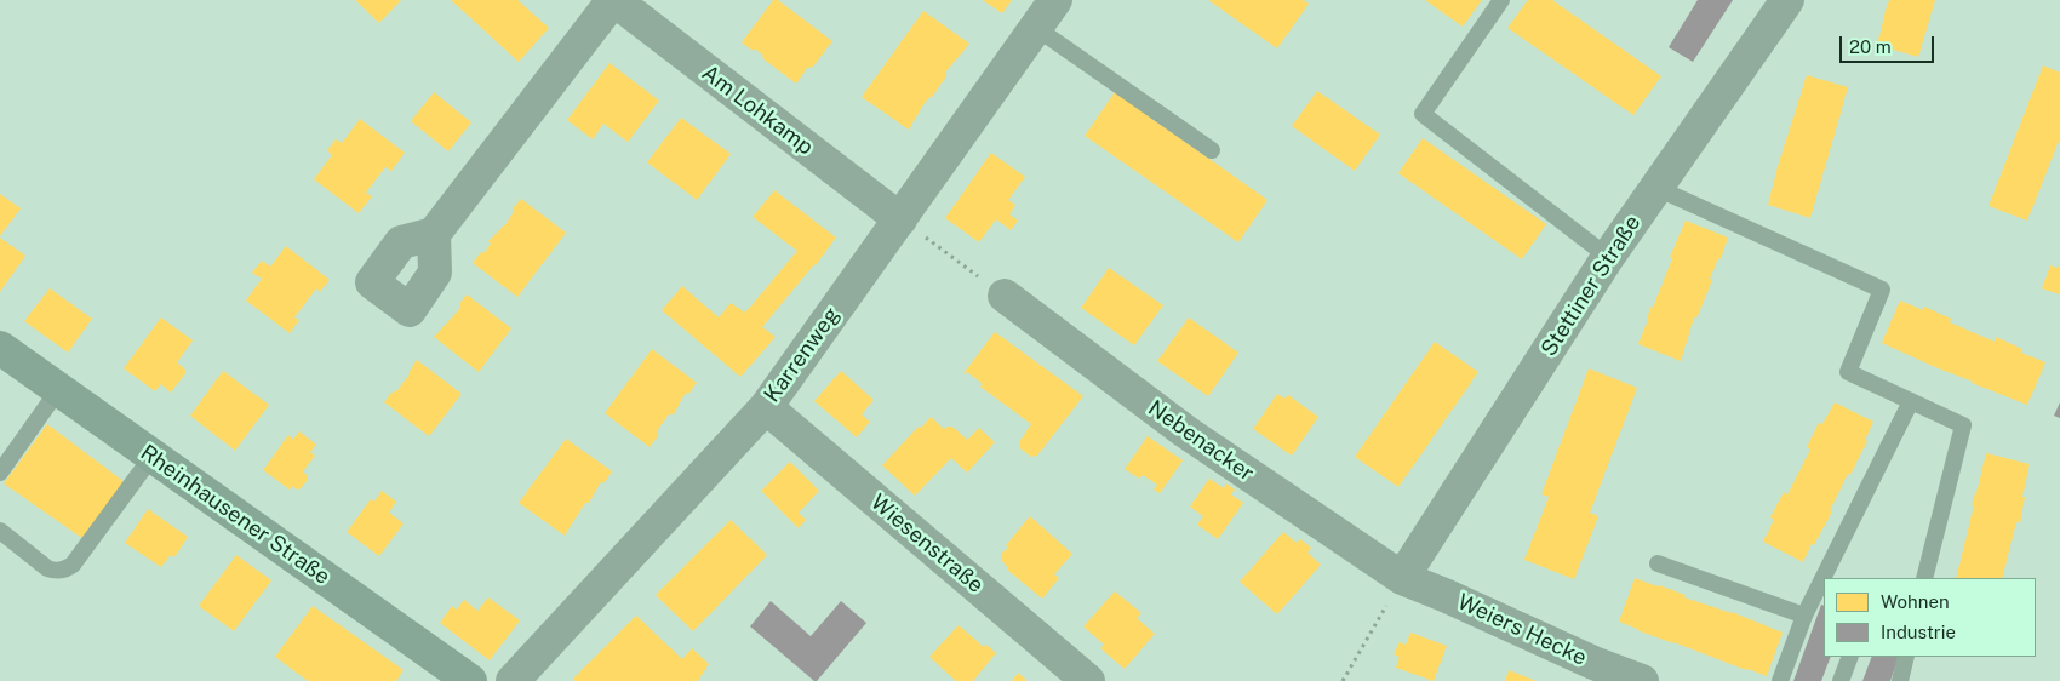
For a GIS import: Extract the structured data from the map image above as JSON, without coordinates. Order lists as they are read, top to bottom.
{
  "streets": {
    "street": [
      "Am Lohkamp",
      "Stettiner Straße",
      "Karrenweg",
      "Nebenacker",
      "Rheinhausener Straße",
      "Wiesenstraße",
      "Weiers Hecke"
    ]
  },
  "crossings": [
    ["Am Lohkamp", "Karrenweg"],
    ["Stettiner Straße", "Nebenacker"],
    ["Stettiner Straße", "Weiers Hecke"],
    ["Karrenweg", "Wiesenstraße"],
    ["Nebenacker", "Weiers Hecke"]
  ],
  "legend": ["Wohnen", "Industrie"],
  "scale_bar": "20 m"
}
